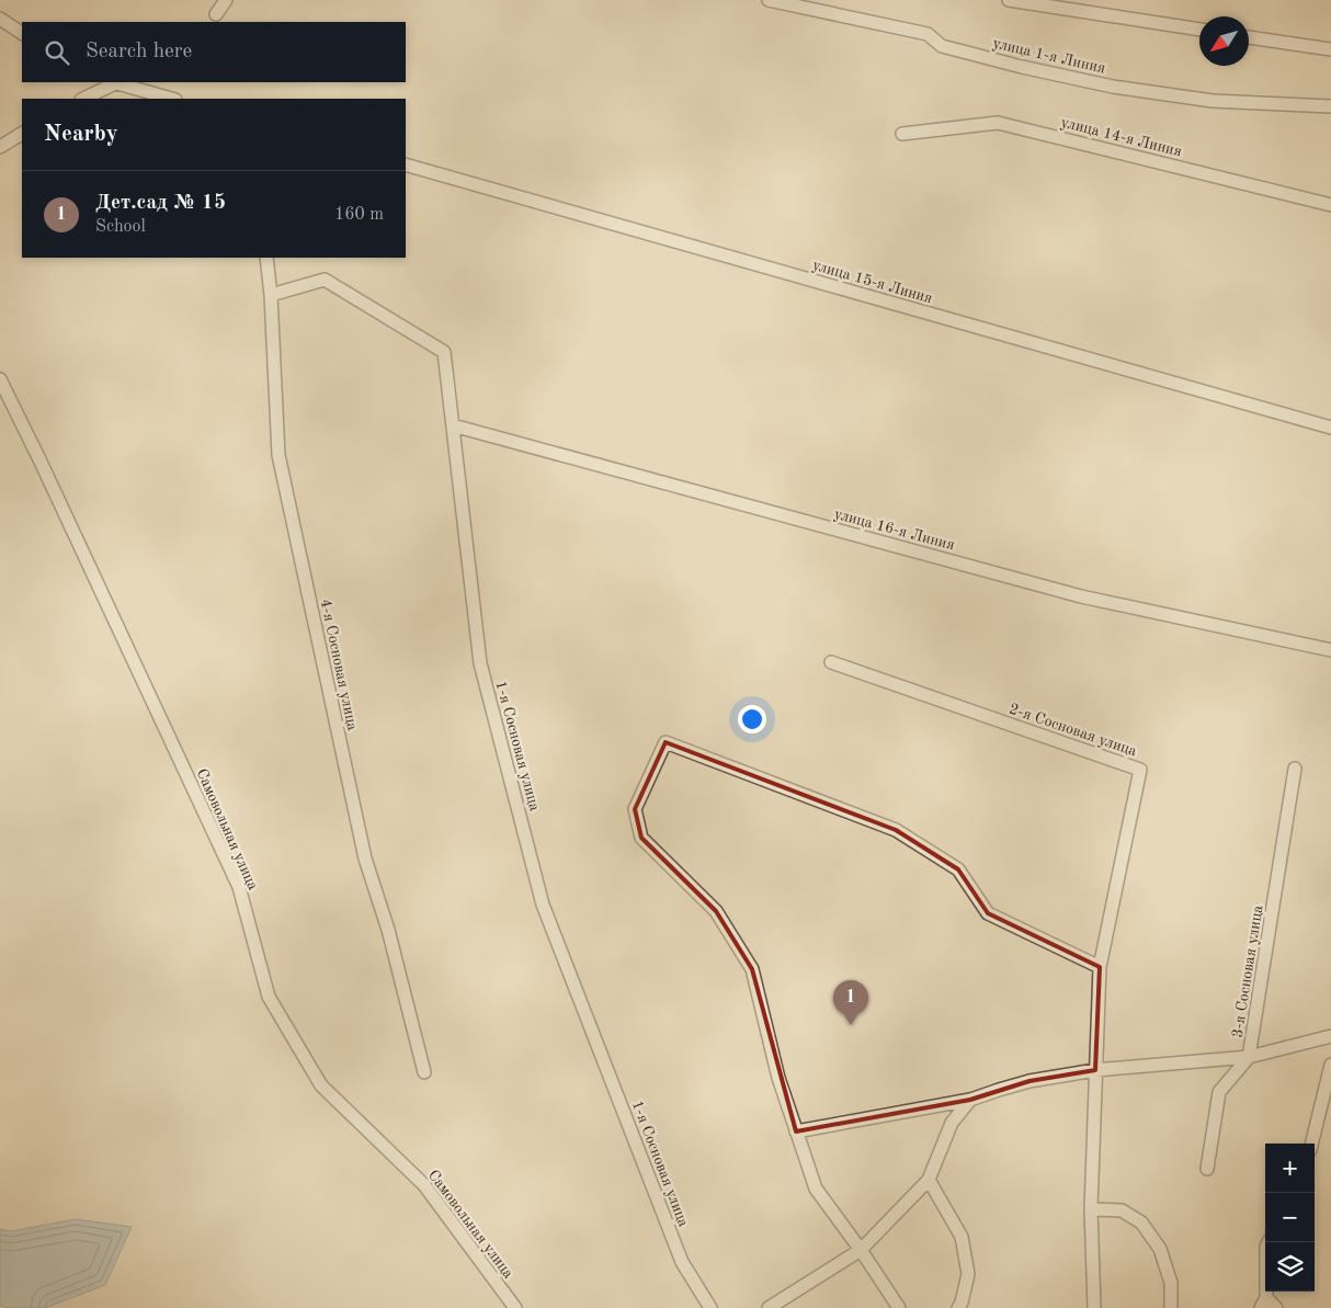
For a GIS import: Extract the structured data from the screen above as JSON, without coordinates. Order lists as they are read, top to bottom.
{
  "streets": {
    "street": [
      "улица 1-я Линия",
      "улица 14-я Линия",
      "улица 15-я Линия",
      "улица 16-я Линия",
      "4-я Сосновая улица",
      "2-я Сосновая улица",
      "1-я Сосновая улица",
      "Самовольная улица",
      "3-я Сосновая улица"
    ]
  },
  "crossings": [
    ["улица 16-я Линия", "1-я Сосновая улица"],
    ["4-я Сосновая улица", "1-я Сосновая улица"]
  ],
  "north": "bottom left",
  "page": {
    "search": "Search here",
    "heading": "Nearby",
    "list": [
      {
        "mark": "1",
        "name": "Дет.сад № 15",
        "note": "School",
        "value": "160 m"
      }
    ],
    "pins": "1",
    "map_buttons": ["+", "−"]
  }
}
